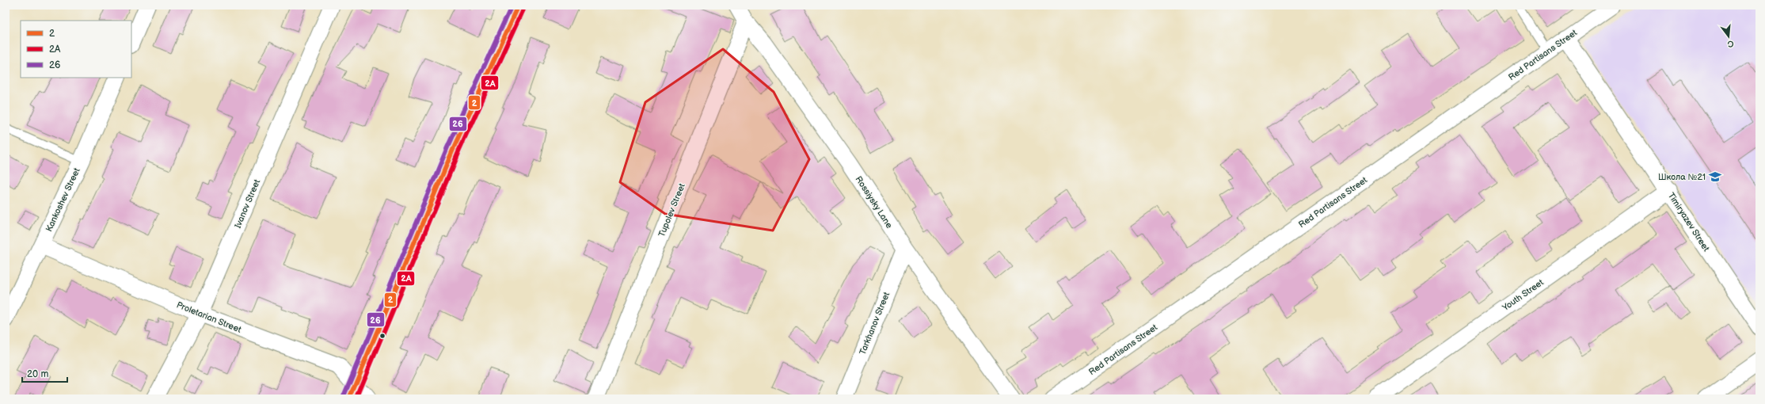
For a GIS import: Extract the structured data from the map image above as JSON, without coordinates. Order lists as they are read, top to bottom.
{
  "streets": {
    "street": [
      "Red Partisans Street",
      "Kankoshev Street",
      "Rossiysky Lane",
      "Ivanov Street",
      "Tupolev Street",
      "Timiryazev Street",
      "Youth Street",
      "Proletarian Street",
      "Tarkhanov Street"
    ]
  },
  "crossings": [
    ["Red Partisans Street", "Timiryazev Street"],
    ["Kankoshev Street", "Proletarian Street"],
    ["Rossiysky Lane", "Tupolev Street"],
    ["Rossiysky Lane", "Tarkhanov Street"],
    ["Ivanov Street", "Proletarian Street"],
    ["Timiryazev Street", "Youth Street"]
  ],
  "places": {
    "school or university": ["Школа №21"]
  },
  "lines": ["transit line 2", "transit line 26", "transit line 2А"],
  "legend": ["2", "2А", "26"],
  "scale_bar": "20 m",
  "north": "bottom"
}
